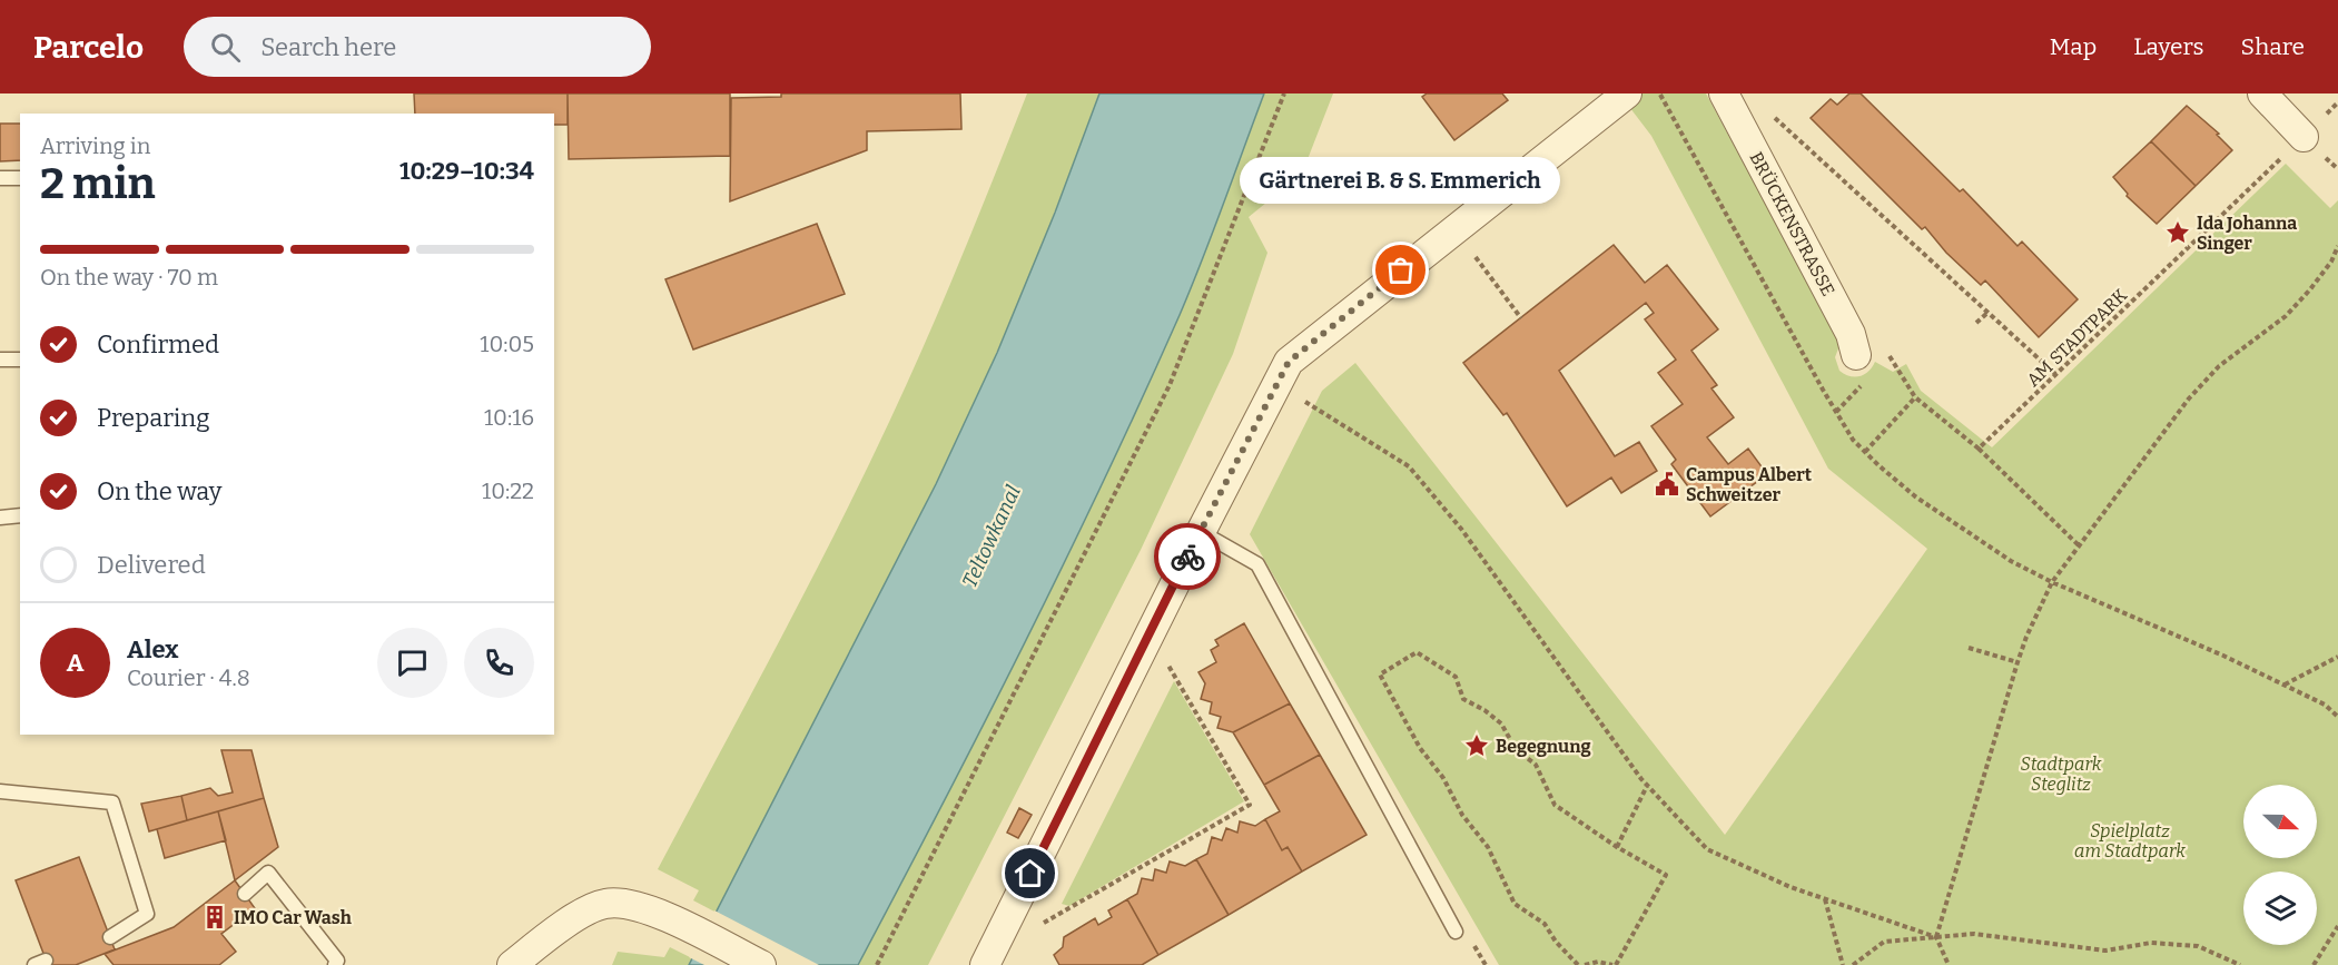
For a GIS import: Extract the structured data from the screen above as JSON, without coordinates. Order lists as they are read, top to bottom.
{
  "streets": {
    "street": ["BRÜCKENSTRASSE"],
    "path": ["AM STADTPARK"]
  },
  "water": ["Teltowkanal"],
  "parks": ["Stadtpark Steglitz", "Spielplatz am Stadtpark"],
  "places": {
    "place": ["Ida Johanna Singer", "Begegnung"],
    "other": ["Gärtnerei B. & S. Emmerich"],
    "public building": ["Campus Albert Schweitzer"],
    "building": ["IMO Car Wash"]
  },
  "north": "right",
  "page": {
    "header": "Parcelo",
    "search": "Search here",
    "nav": ["Map", "Layers", "Share"],
    "heading": ["2 min", "Arriving in", "10:29–10:34"],
    "panel": ["Alex", "Courier · 4.8"],
    "bubble": "Gärtnerei B. & S. Emmerich",
    "bar": "On the way · 70 m",
    "list": [
      ["Confirmed", "10:05"],
      ["Preparing", "10:16"],
      ["On the way", "10:22"],
      "Delivered"
    ],
    "round": "A"
  }
}
